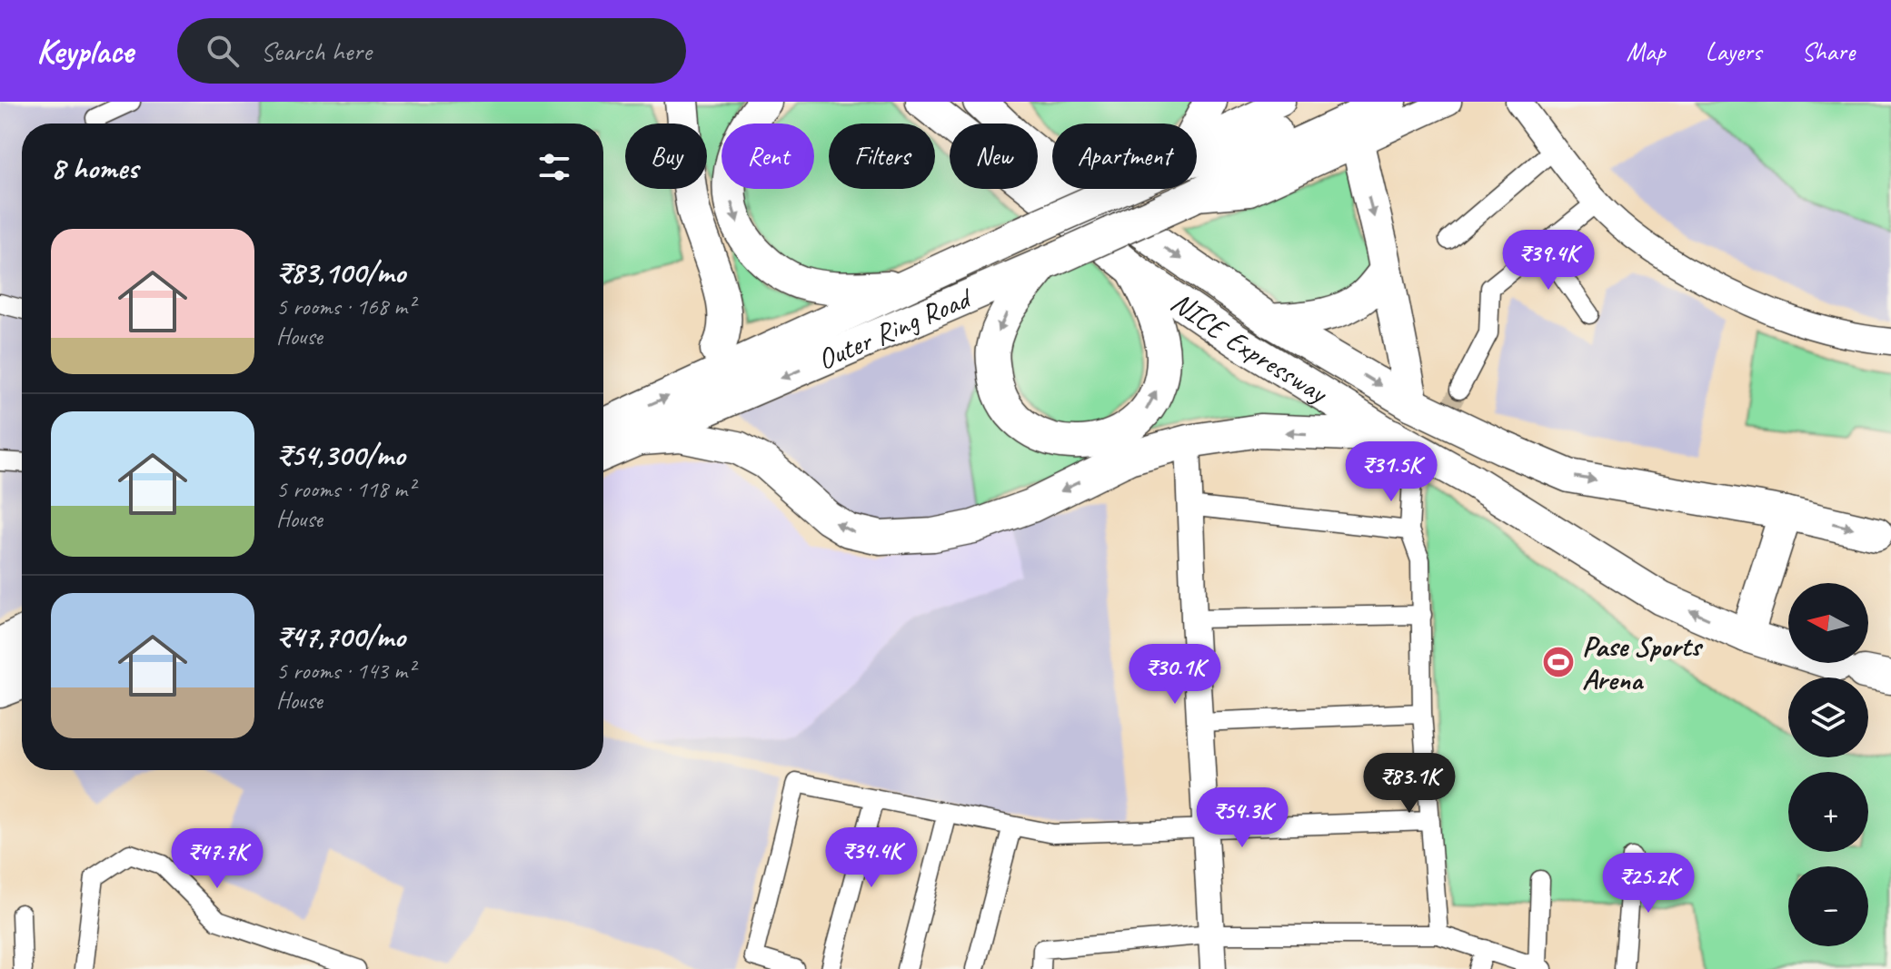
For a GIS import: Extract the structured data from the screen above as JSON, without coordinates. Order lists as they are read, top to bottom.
{
  "streets": {
    "highway": ["Outer Ring Road", "NICE Expressway"]
  },
  "places": {
    "sports": ["Pase Sports Arena"]
  },
  "north": "left",
  "page": {
    "header": "Keyplace",
    "search": "Search here",
    "nav": ["Map", "Layers", "Share"],
    "chip": [
      "Buy",
      "Rent",
      "Filters",
      "New",
      "Apartment"
    ],
    "heading": "8 homes",
    "list": [
      {
        "name": "₹83,100/mo",
        "note": "5 rooms · 168 m² · House"
      },
      {
        "name": "₹54,300/mo",
        "note": "5 rooms · 118 m² · House"
      },
      {
        "name": "₹47,700/mo",
        "note": "5 rooms · 143 m² · House"
      }
    ],
    "price": [
      "₹39.4K",
      "₹31.5K",
      "₹30.1K",
      "₹83.1K",
      "₹54.3K",
      "₹34.4K",
      "₹47.7K",
      "₹25.2K"
    ],
    "map_buttons": ["+", "−"]
  }
}
